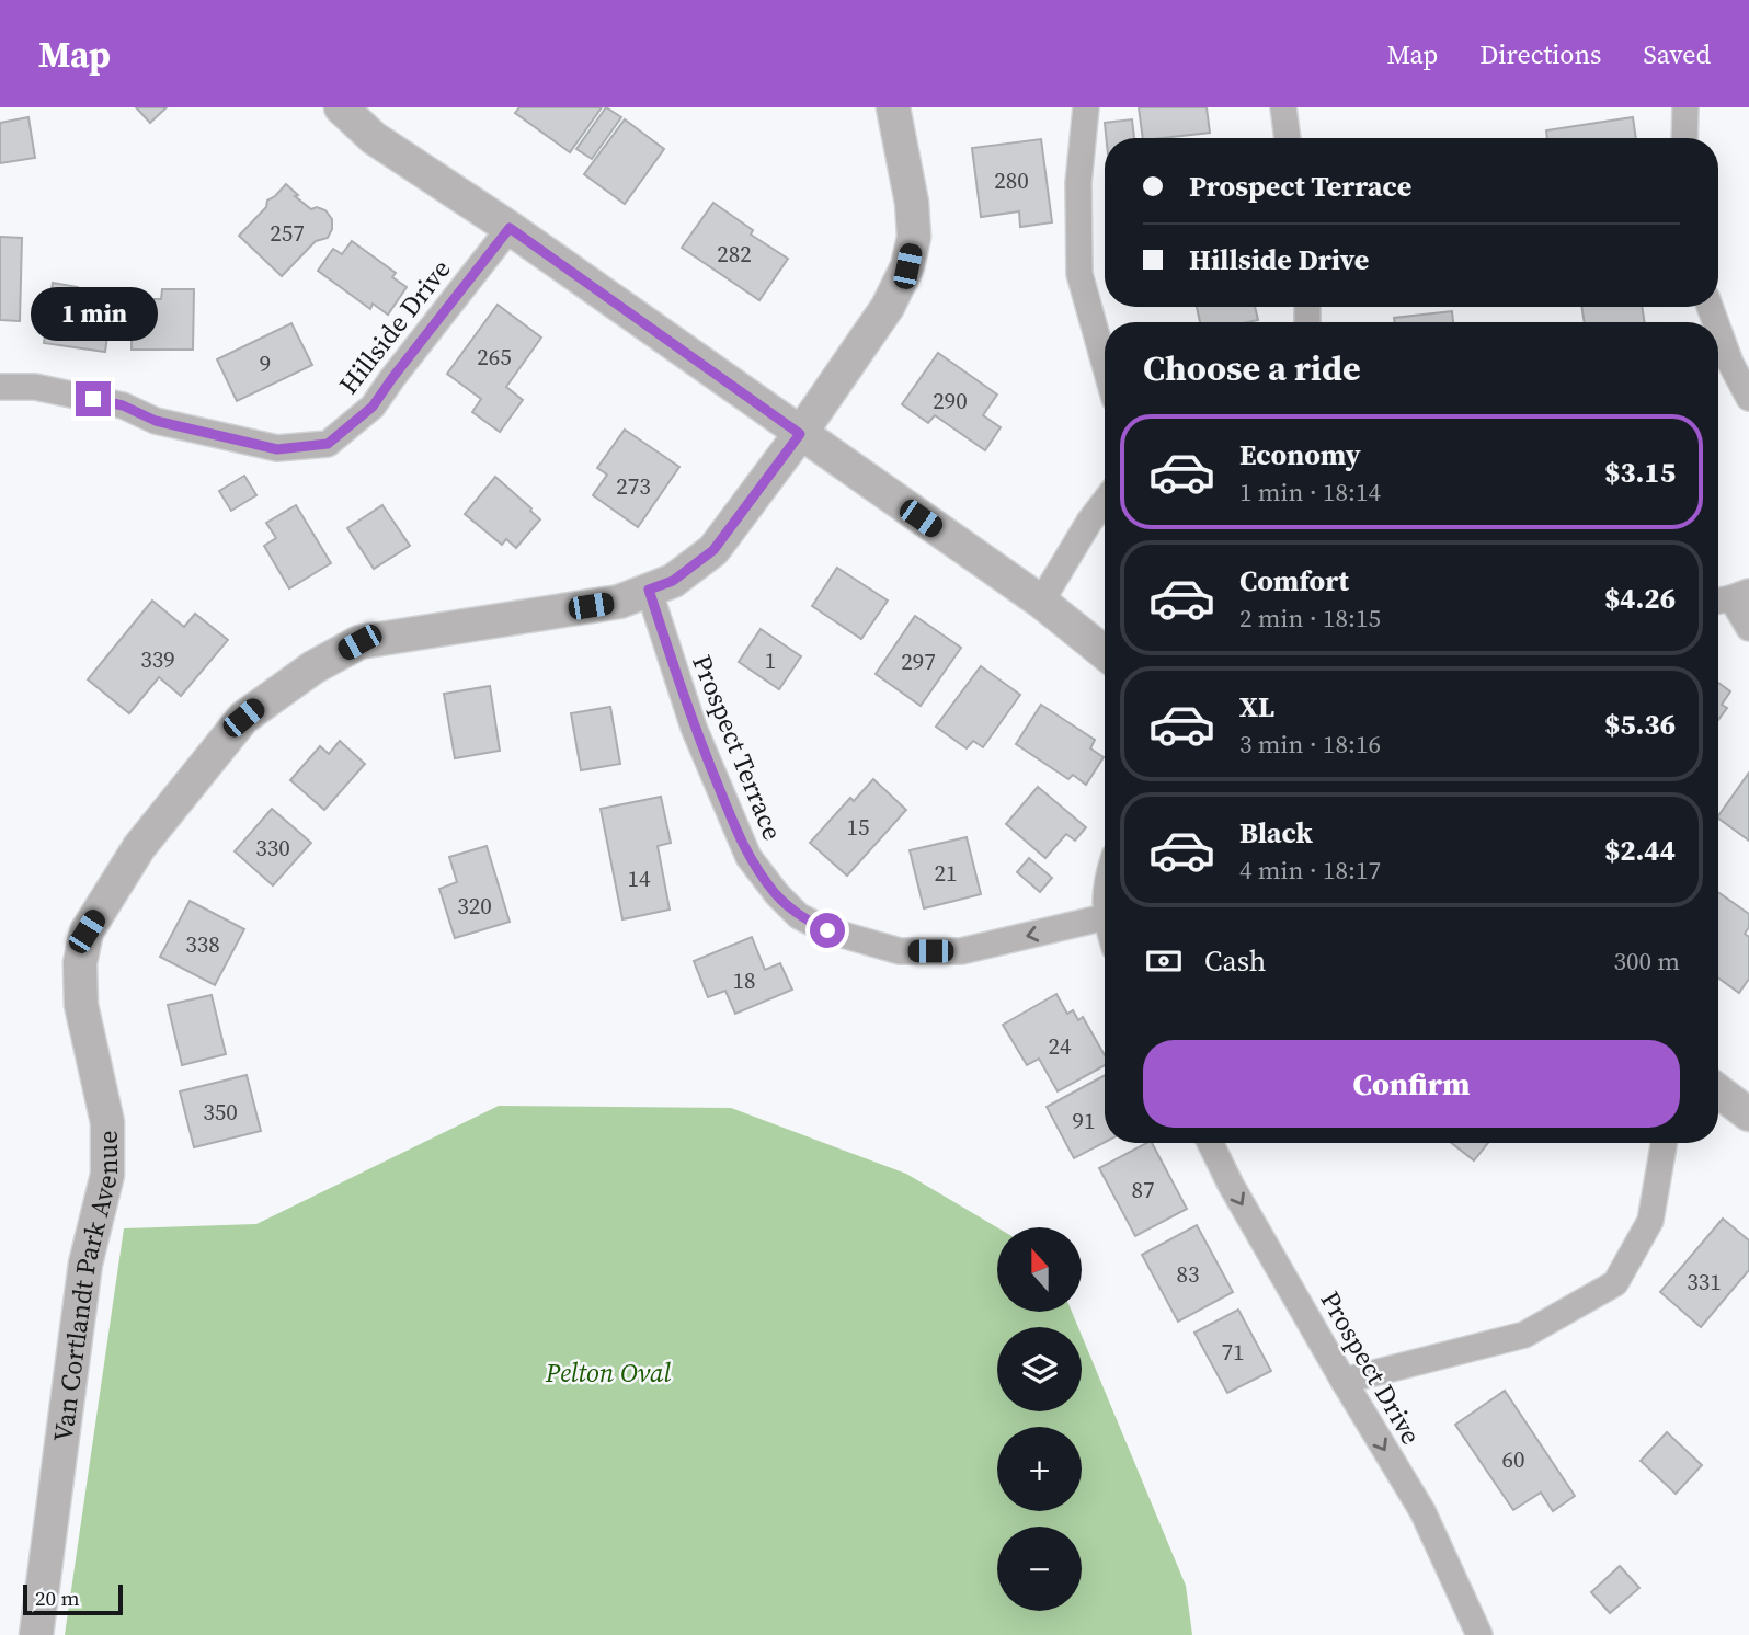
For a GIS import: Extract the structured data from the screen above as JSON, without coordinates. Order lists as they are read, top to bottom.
{
  "streets": {
    "street": [
      "Hillside Drive",
      "Prospect Terrace",
      "Van Cortlandt Park Avenue",
      "Prospect Drive"
    ]
  },
  "crossings": [
    ["Prospect Terrace", "Van Cortlandt Park Avenue"]
  ],
  "one_way": ["Prospect Terrace", "Prospect Drive"],
  "parks": ["Pelton Oval"],
  "house_numbers": [
    "280",
    "257",
    "282",
    "265",
    "9",
    "290",
    "273",
    "339",
    "1",
    "297",
    "15",
    "330",
    "21",
    "14",
    "320",
    "338",
    "18",
    "24",
    "350",
    "91",
    "87",
    "83",
    "331",
    "71",
    "60"
  ],
  "scale_bar": "20 m",
  "north": "top",
  "page": {
    "header": "Map",
    "nav": ["Map", "Directions", "Saved"],
    "banner": ["Prospect Terrace", "Hillside Drive"],
    "bubble": "1 min",
    "heading": "Choose a ride",
    "list": [
      {
        "name": "Economy",
        "note": "1 min · 18:14",
        "value": "$3.15"
      },
      {
        "name": "Comfort",
        "note": "2 min · 18:15",
        "value": "$4.26"
      },
      {
        "name": "XL",
        "note": "3 min · 18:16",
        "value": "$5.36"
      },
      {
        "name": "Black",
        "note": "4 min · 18:17",
        "value": "$2.44"
      }
    ],
    "pay": ["Cash", "300 m"],
    "buttons": "Confirm",
    "map_buttons": ["+", "−"],
    "scale": "20 m"
  }
}
